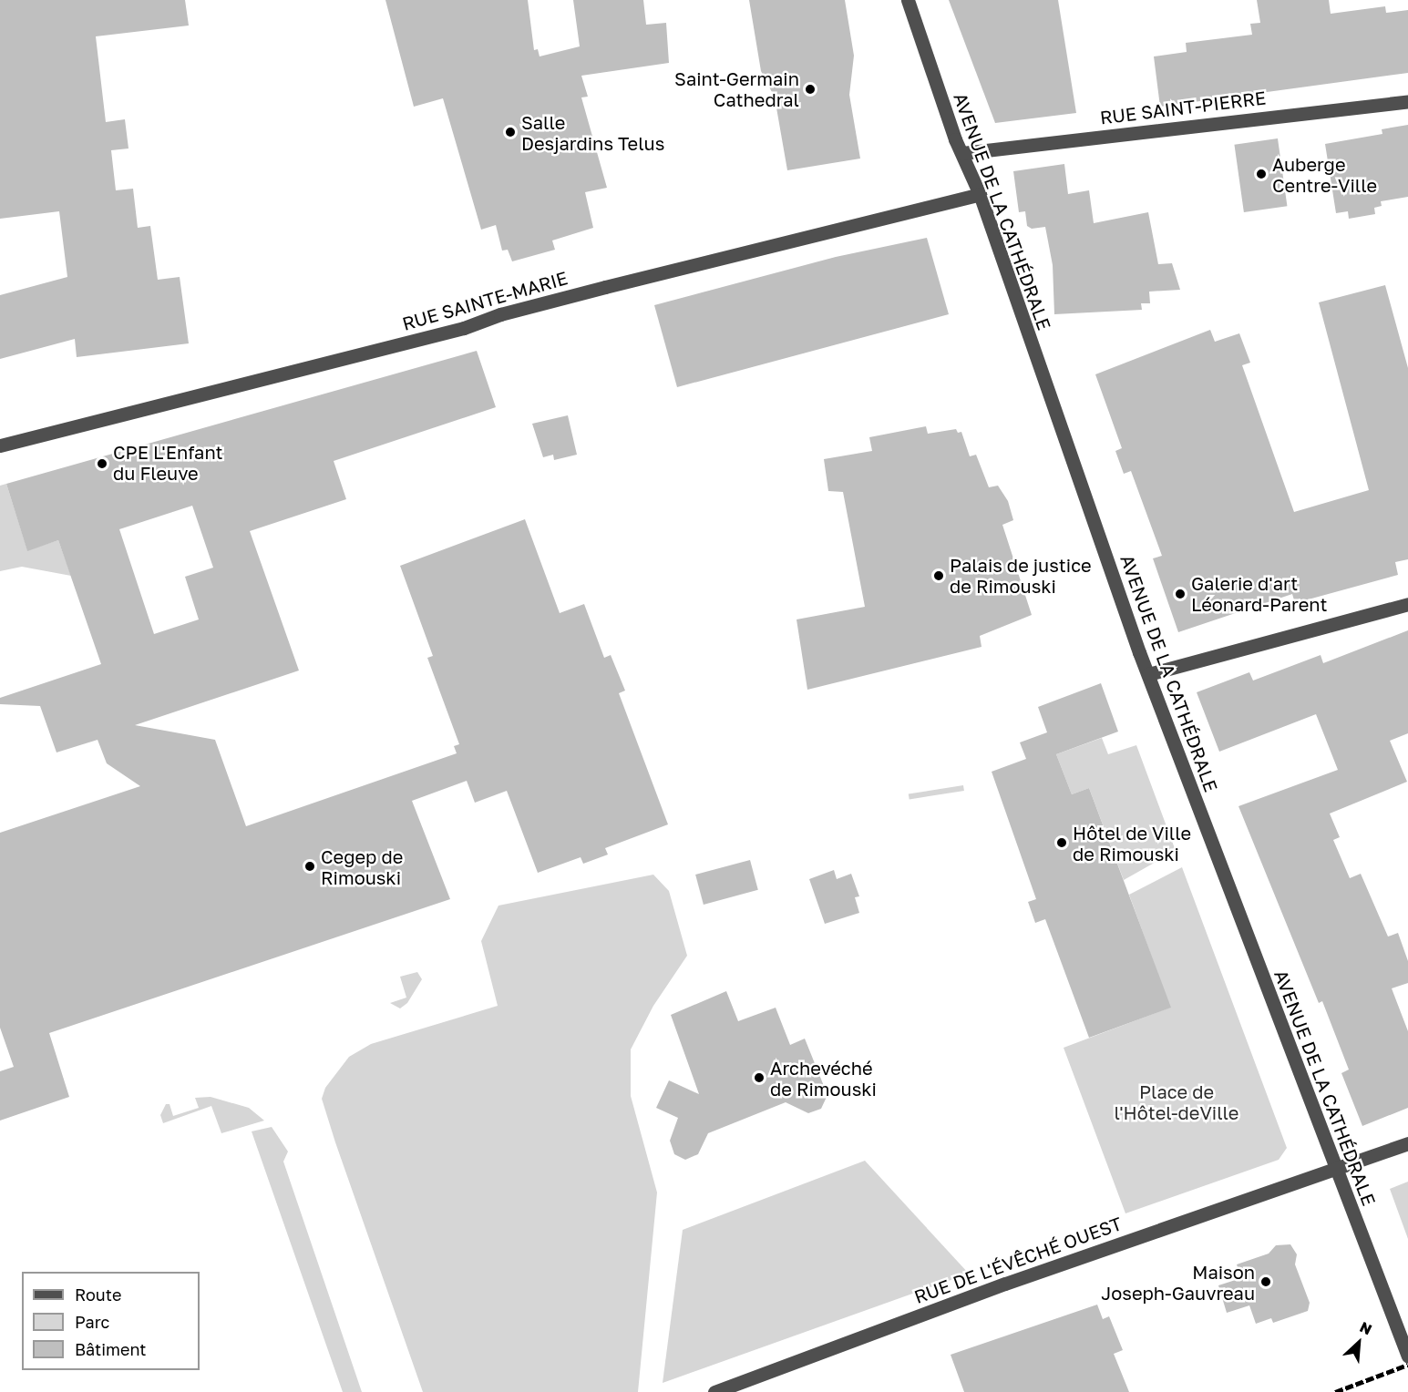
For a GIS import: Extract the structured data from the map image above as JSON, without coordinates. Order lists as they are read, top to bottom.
{
  "streets": {
    "street": [
      "RUE SAINT-PIERRE",
      "AVENUE DE LA CATHÉDRALE",
      "RUE SAINTE-MARIE",
      "RUE DE L'ÉVÊCHÉ OUEST"
    ]
  },
  "crossings": [
    ["RUE SAINT-PIERRE", "AVENUE DE LA CATHÉDRALE"],
    ["AVENUE DE LA CATHÉDRALE", "RUE SAINTE-MARIE"],
    ["AVENUE DE LA CATHÉDRALE", "RUE DE L'ÉVÊCHÉ OUEST"]
  ],
  "parks": ["Place de l'Hôtel-deVille"],
  "places": [
    "Saint-Germain Cathedral",
    "Salle Desjardins Telus",
    "Auberge Centre-Ville",
    "CPE L'Enfant du Fleuve",
    "Palais de justice de Rimouski",
    "Galerie d'art Léonard-Parent",
    "Hôtel de Ville de Rimouski",
    "Cegep de Rimouski",
    "Archevéché de Rimouski",
    "Maison Joseph-Gauvreau"
  ],
  "legend": ["Route", "Parc", "Bâtiment"],
  "north": "top right"
}
